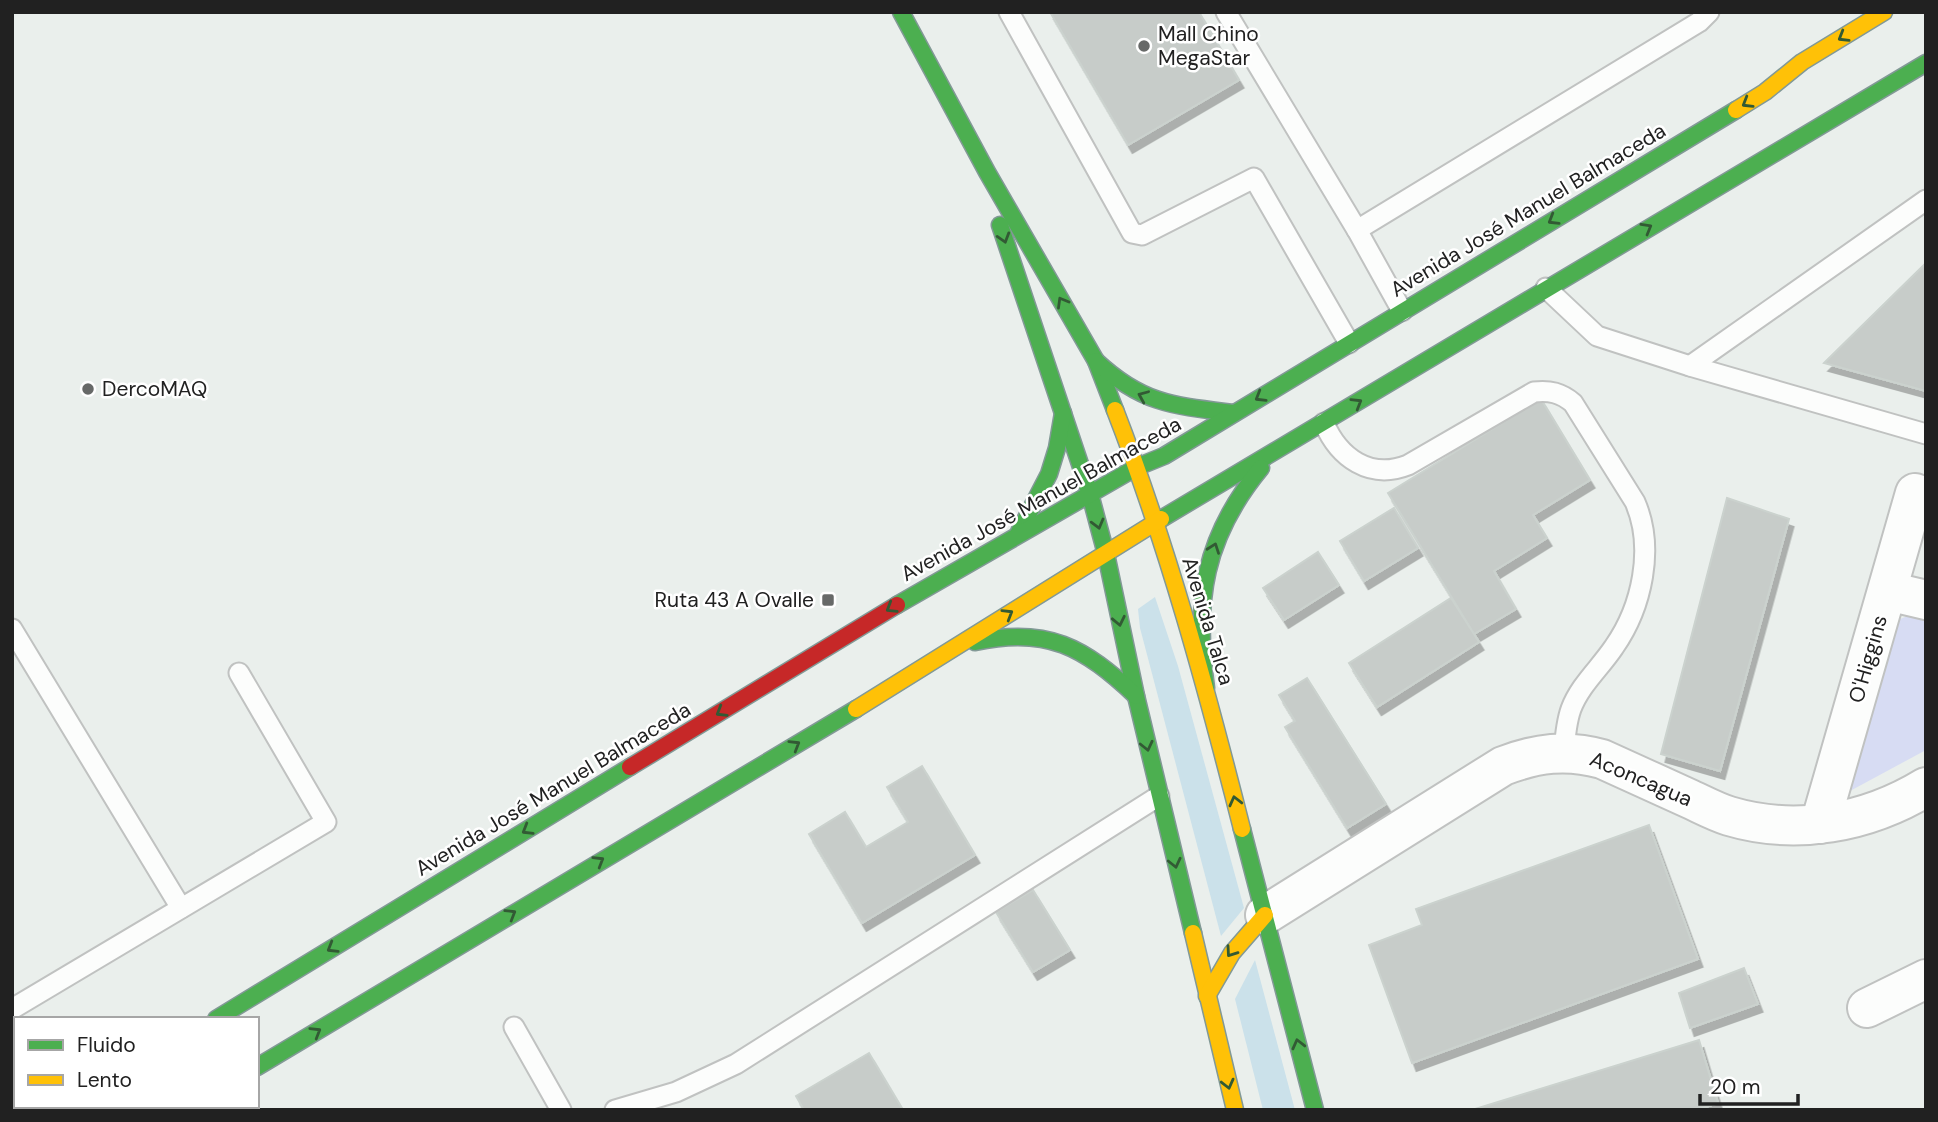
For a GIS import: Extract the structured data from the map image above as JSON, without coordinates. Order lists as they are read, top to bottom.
{
  "streets": {
    "main road": ["Avenida José Manuel Balmaceda", "Avenida Talca"],
    "street": ["O'Higgins", "Aconcagua"]
  },
  "crossings": [
    ["Avenida José Manuel Balmaceda", "Avenida Talca"],
    ["Avenida Talca", "Aconcagua"],
    ["O'Higgins", "Aconcagua"]
  ],
  "places": {
    "other": ["Mall Chino MegaStar", "DercoMAQ"],
    "transit": ["Ruta 43 A Ovalle"]
  },
  "legend": ["Fluido", "Lento"],
  "scale_bar": "20 m"
}
